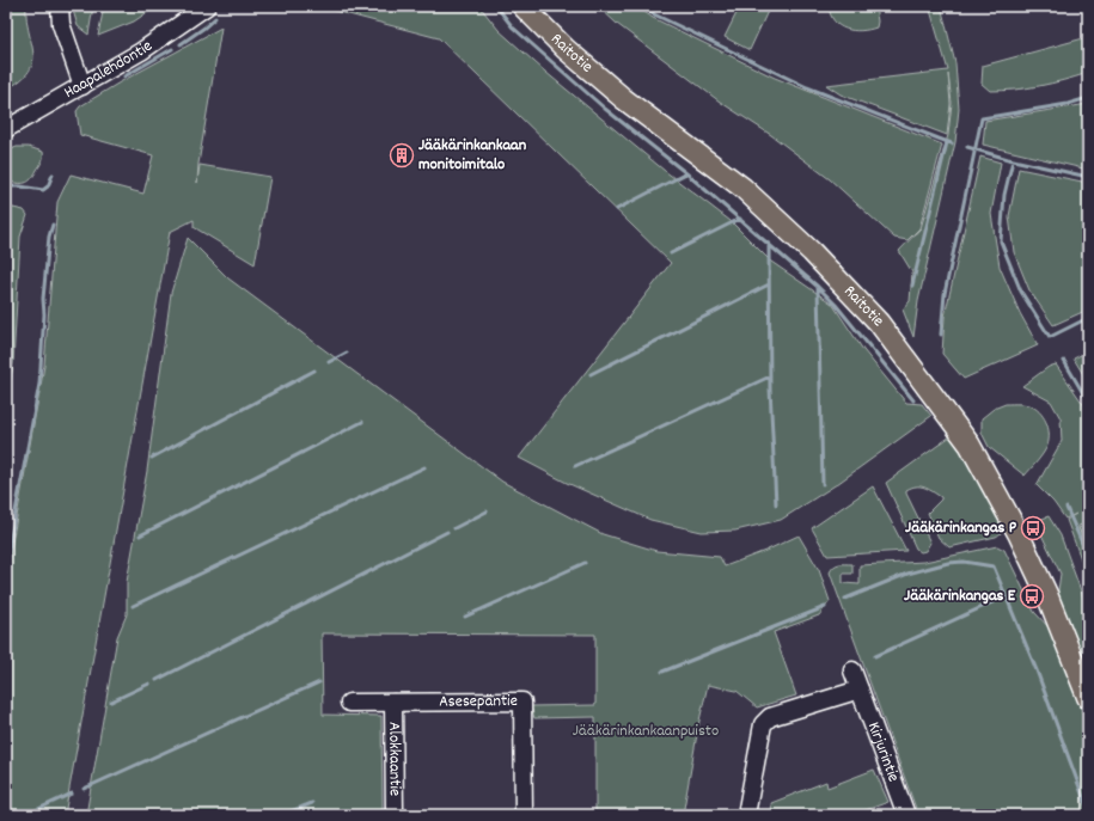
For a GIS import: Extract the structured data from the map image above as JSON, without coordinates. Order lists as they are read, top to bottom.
{
  "streets": {
    "main road": ["Raitotie"],
    "street": [
      "Haapalehdontie",
      "Asesepäntie",
      "Kirjurintie",
      "Alokkaantie"
    ]
  },
  "crossings": [
    ["Asesepäntie", "Alokkaantie"]
  ],
  "parks": ["Jääkärinkankaanpuisto"],
  "places": {
    "building": ["Jääkärinkankaan monitoimitalo"],
    "bus stop": ["Jääkärinkangas P", "Jääkärinkangas E"]
  }
}
